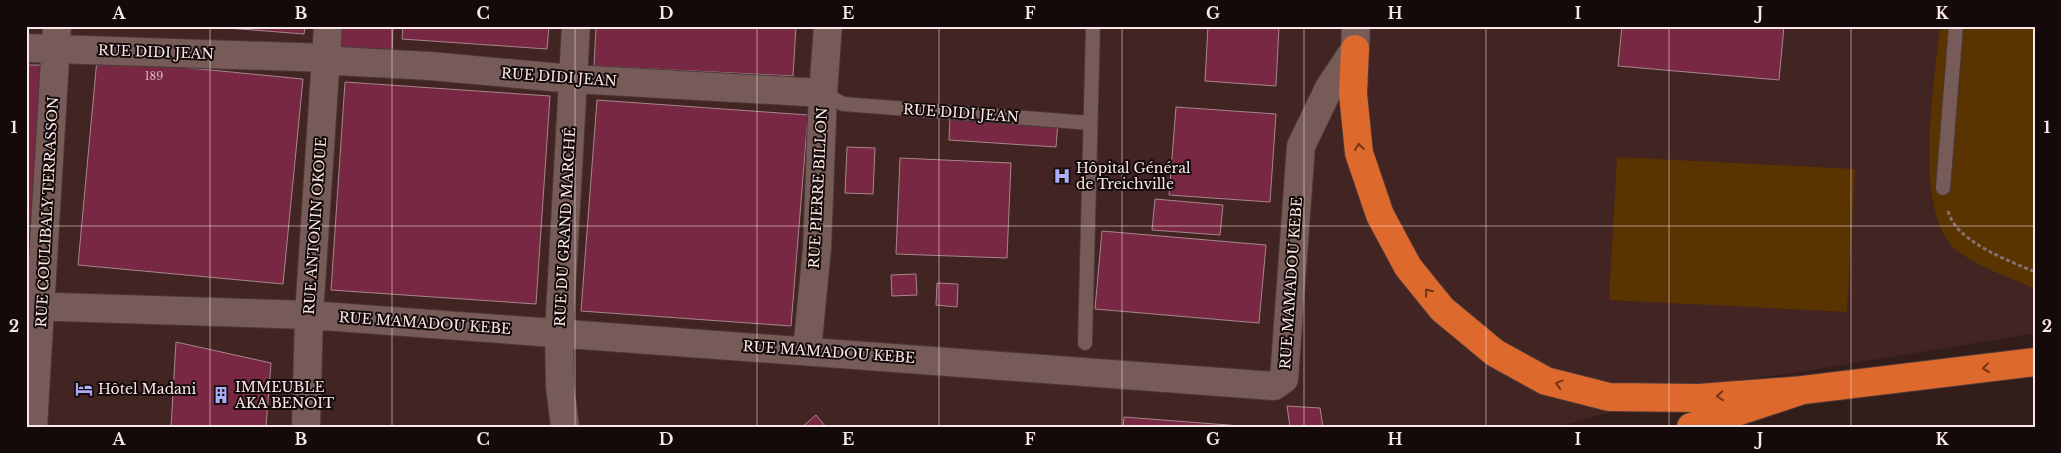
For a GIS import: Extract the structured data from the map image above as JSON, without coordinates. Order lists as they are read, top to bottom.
{
  "streets": {
    "street": [
      "RUE DIDI JEAN",
      "RUE PIERRE BILLON",
      "RUE COULIBALY TERRASSON",
      "RUE ANTONIN OKOUE",
      "RUE DU GRAND MARCHÉ",
      "RUE MAMADOU KEBE"
    ]
  },
  "crossings": [
    ["RUE DIDI JEAN", "RUE PIERRE BILLON"],
    ["RUE DIDI JEAN", "RUE COULIBALY TERRASSON"],
    ["RUE DIDI JEAN", "RUE ANTONIN OKOUE"],
    ["RUE DIDI JEAN", "RUE DU GRAND MARCHÉ"],
    ["RUE PIERRE BILLON", "RUE MAMADOU KEBE"],
    ["RUE COULIBALY TERRASSON", "RUE MAMADOU KEBE"],
    ["RUE ANTONIN OKOUE", "RUE MAMADOU KEBE"],
    ["RUE DU GRAND MARCHÉ", "RUE MAMADOU KEBE"]
  ],
  "places": {
    "hospital": ["Hôpital Général de Treichville"],
    "hotel": ["Hôtel Madani"],
    "building": ["IMMEUBLE AKA BENOIT"]
  },
  "house_numbers": ["189"],
  "grid": {
    "columns": [
      "A",
      "B",
      "C",
      "D",
      "E",
      "F",
      "G",
      "H",
      "I",
      "J",
      "K"
    ],
    "rows": ["1", "2"]
  }
}
